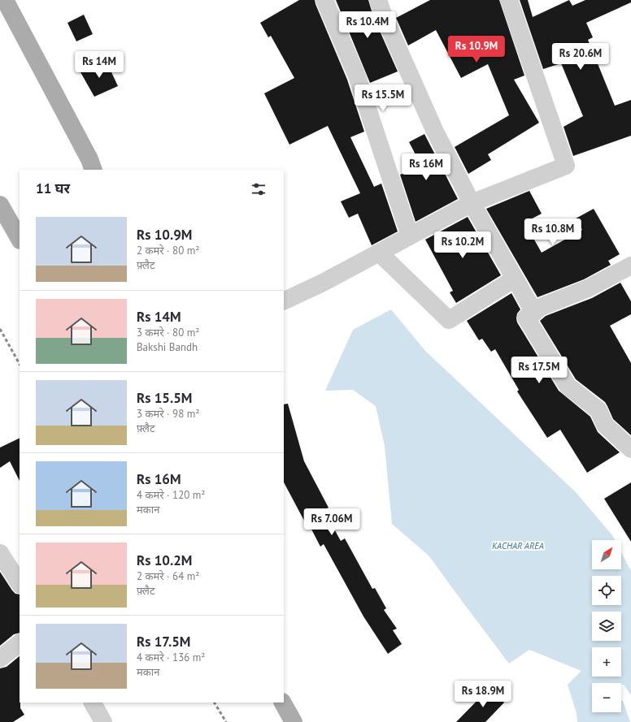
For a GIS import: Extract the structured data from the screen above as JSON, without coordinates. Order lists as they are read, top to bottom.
{
  "water": ["KACHAR AREA"],
  "north": "top right",
  "page": {
    "price": [
      "Rs 10.4M",
      "Rs 10.9M",
      "Rs 20.6M",
      "Rs 14M",
      "Rs 15.5M",
      "Rs 16M",
      "Rs 10.8M",
      "Rs 10.2M",
      "Rs 17.5M",
      "Rs 7.06M",
      "Rs 18.9M"
    ],
    "heading": "11 घर",
    "list": [
      {
        "name": "Rs 10.9M",
        "note": "2 कमरे · 80 m² · फ़्लैट"
      },
      {
        "name": "Rs 14M",
        "note": "3 कमरे · 80 m² · Bakshi Bandh"
      },
      {
        "name": "Rs 15.5M",
        "note": "3 कमरे · 98 m² · फ़्लैट"
      },
      {
        "name": "Rs 16M",
        "note": "4 कमरे · 120 m² · मकान"
      },
      {
        "name": "Rs 10.2M",
        "note": "2 कमरे · 64 m² · फ़्लैट"
      },
      {
        "name": "Rs 17.5M",
        "note": "4 कमरे · 136 m² · मकान"
      }
    ],
    "map_buttons": ["+", "−"]
  }
}
